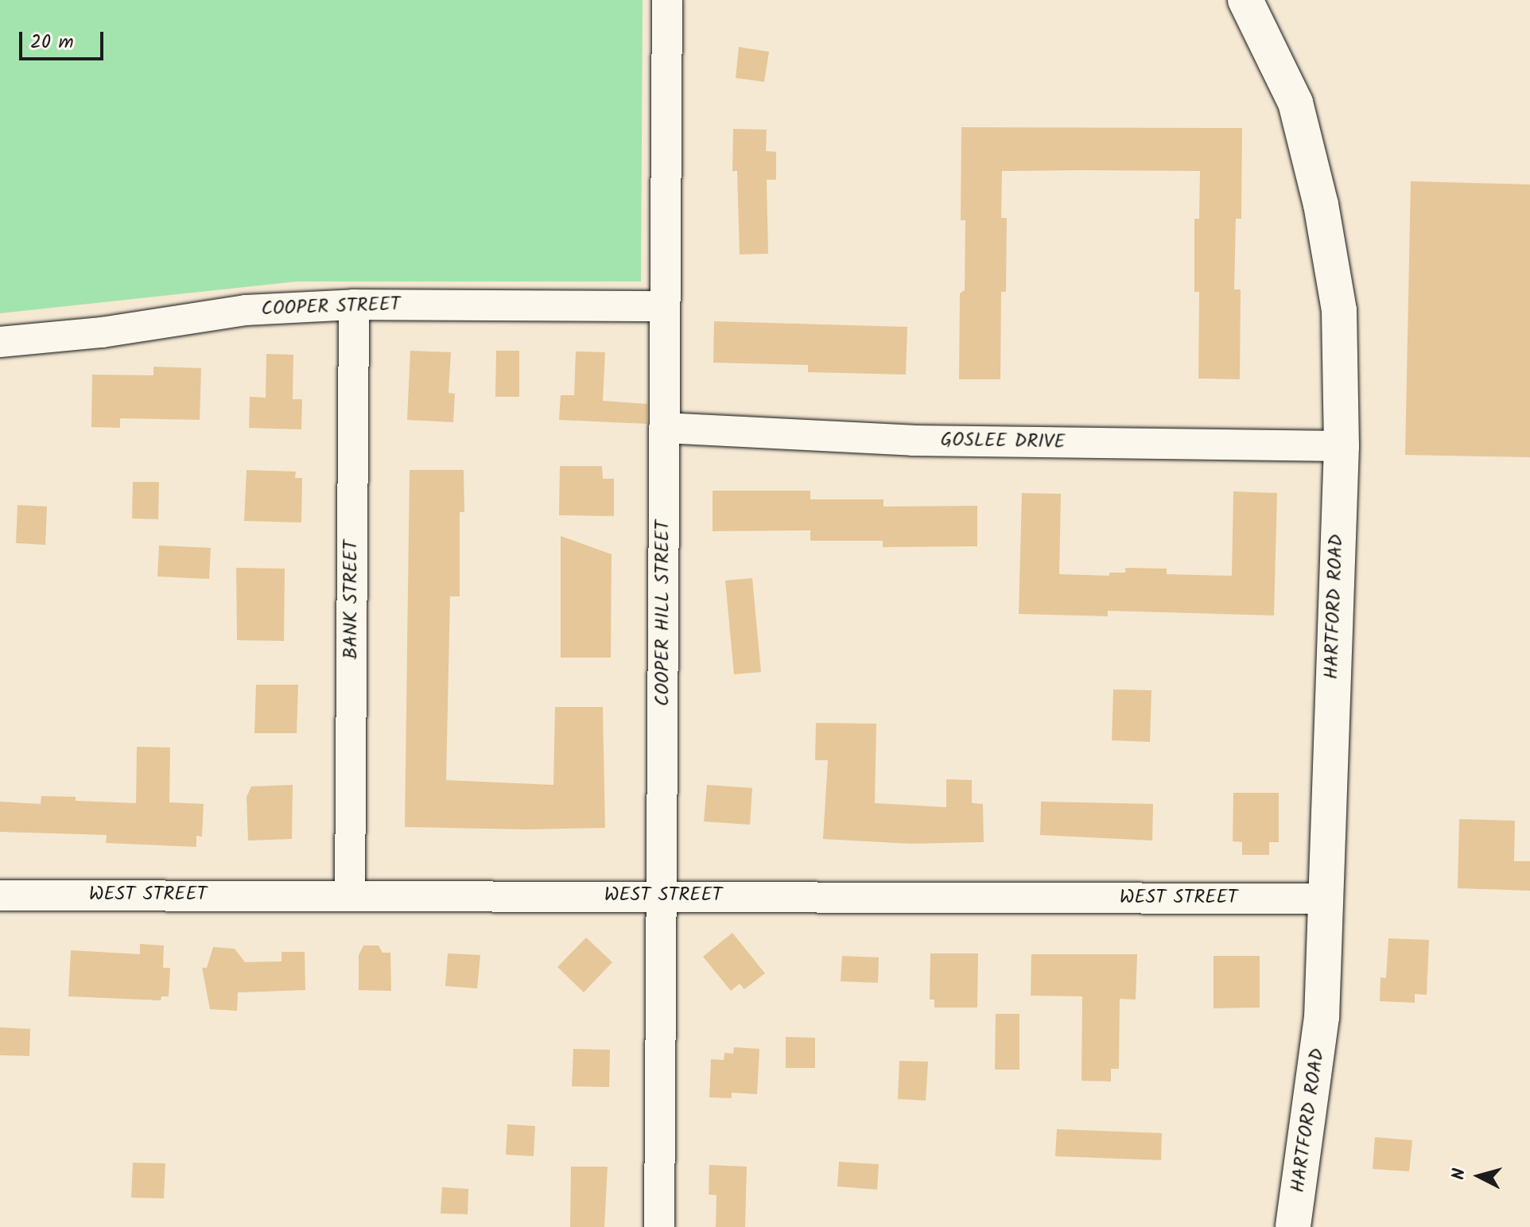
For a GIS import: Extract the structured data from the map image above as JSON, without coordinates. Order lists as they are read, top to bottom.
{
  "streets": {
    "main road": ["HARTFORD ROAD"],
    "street": [
      "COOPER STREET",
      "GOSLEE DRIVE",
      "BANK STREET",
      "COOPER HILL STREET",
      "WEST STREET"
    ]
  },
  "crossings": [
    ["COOPER STREET", "BANK STREET"],
    ["COOPER STREET", "COOPER HILL STREET"],
    ["GOSLEE DRIVE", "HARTFORD ROAD"],
    ["GOSLEE DRIVE", "COOPER HILL STREET"],
    ["BANK STREET", "WEST STREET"],
    ["HARTFORD ROAD", "WEST STREET"],
    ["COOPER HILL STREET", "WEST STREET"]
  ],
  "scale_bar": "20 m",
  "north": "left"
}
